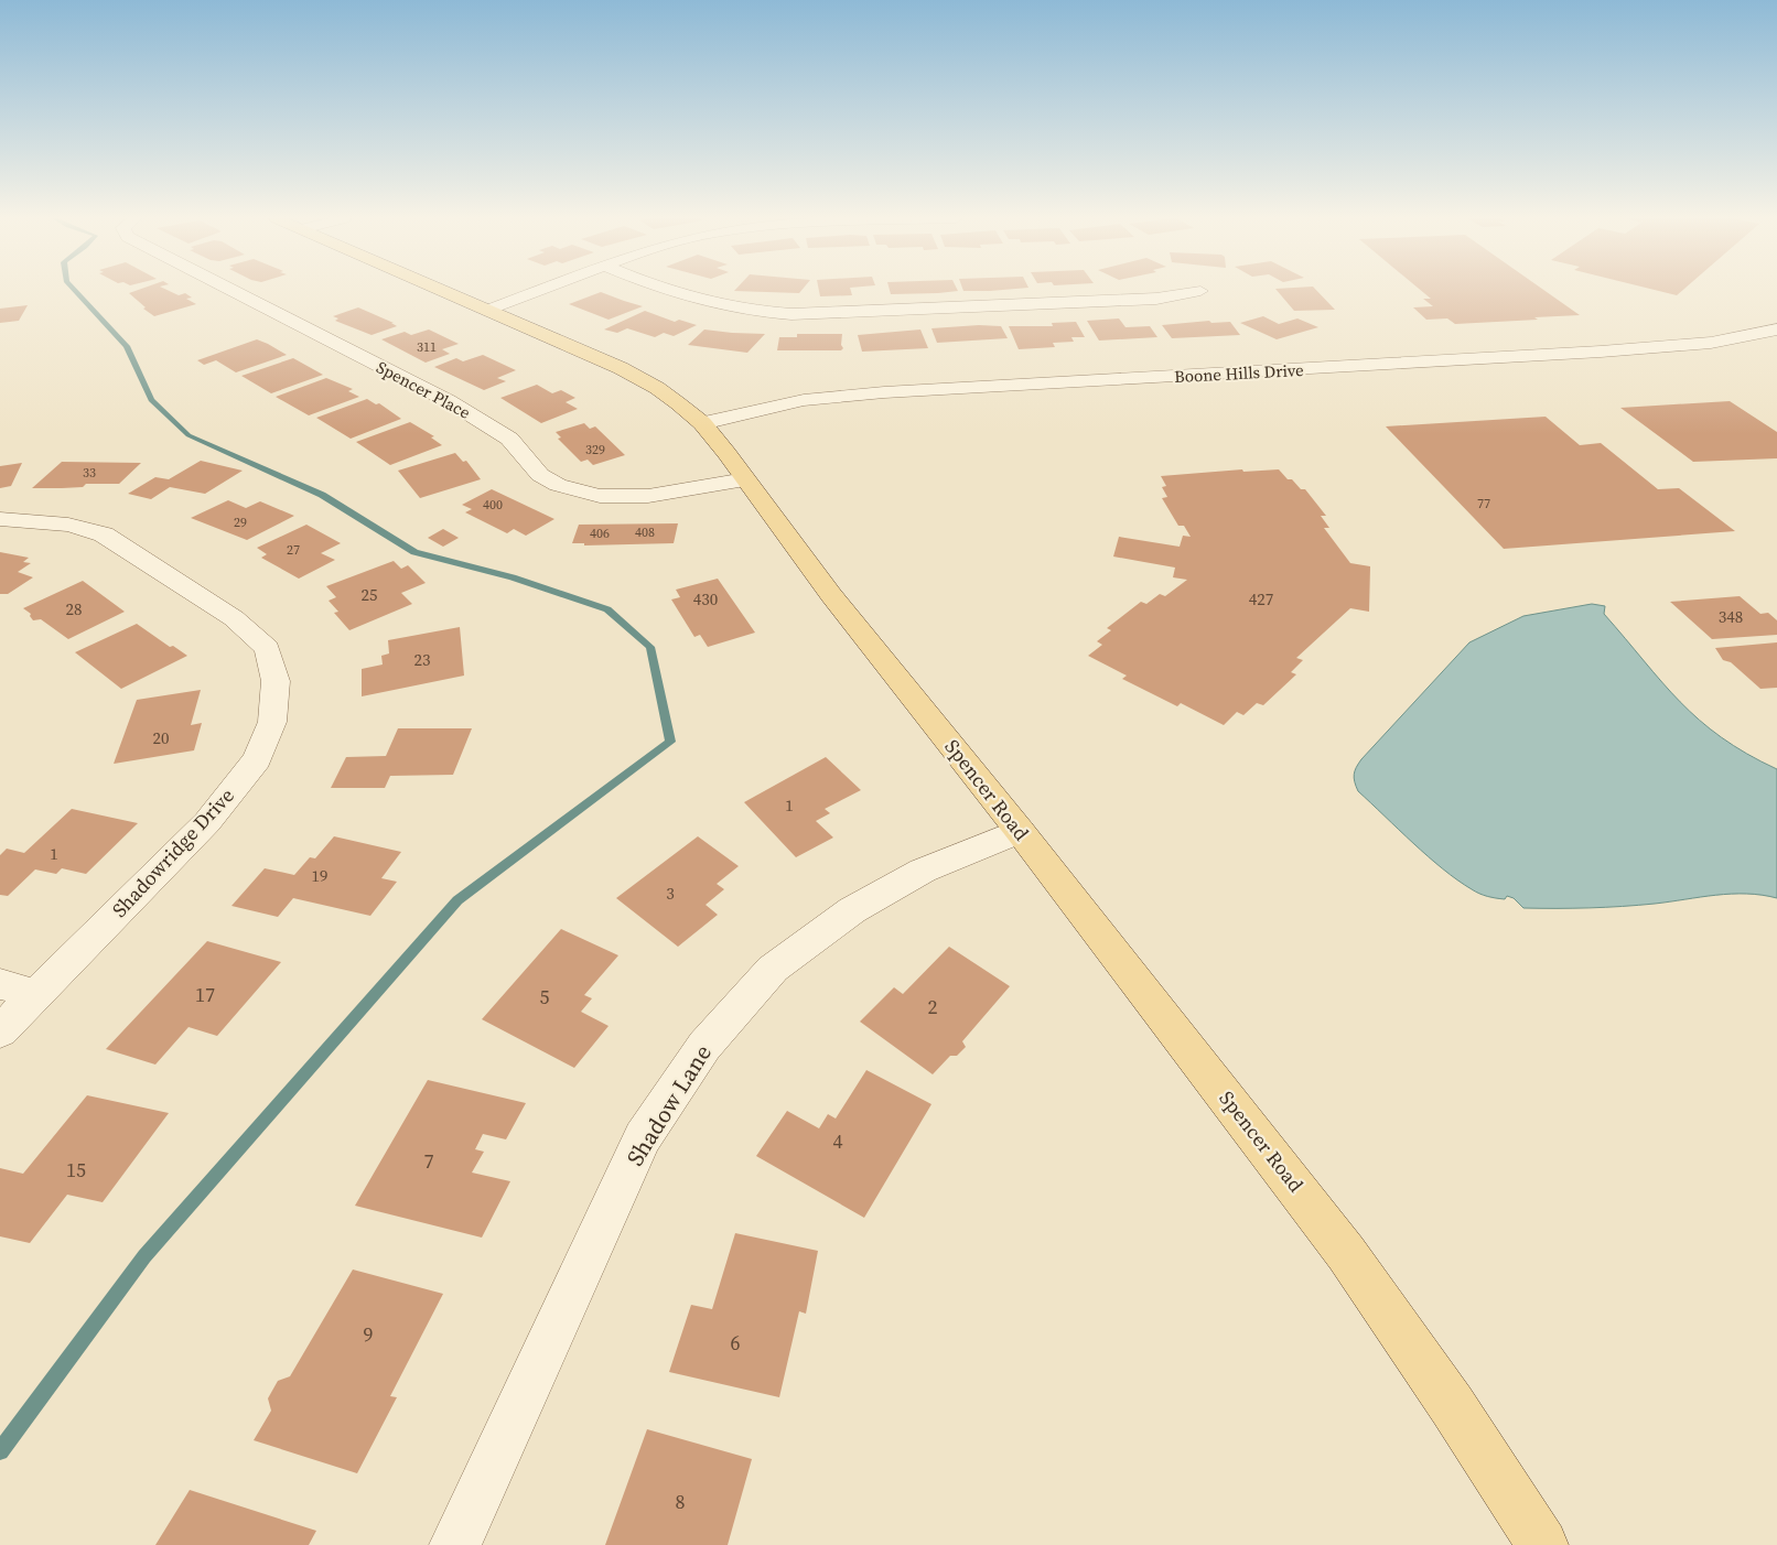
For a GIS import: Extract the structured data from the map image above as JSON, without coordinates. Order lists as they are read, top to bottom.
{
  "streets": {
    "main road": ["Spencer Road"],
    "street": [
      "Boone Hills Drive",
      "Spencer Place",
      "Shadowridge Drive",
      "Shadow Lane"
    ]
  },
  "crossings": [
    ["Boone Hills Drive", "Spencer Road"],
    ["Spencer Place", "Spencer Road"],
    ["Spencer Road", "Shadow Lane"]
  ],
  "house_numbers": [
    "311",
    "329",
    "33",
    "77",
    "400",
    "29",
    "408",
    "406",
    "27",
    "25",
    "430",
    "427",
    "28",
    "348",
    "23",
    "20",
    "1",
    "1",
    "19",
    "3",
    "17",
    "5",
    "2",
    "4",
    "7",
    "15",
    "9",
    "6",
    "8"
  ]
}
